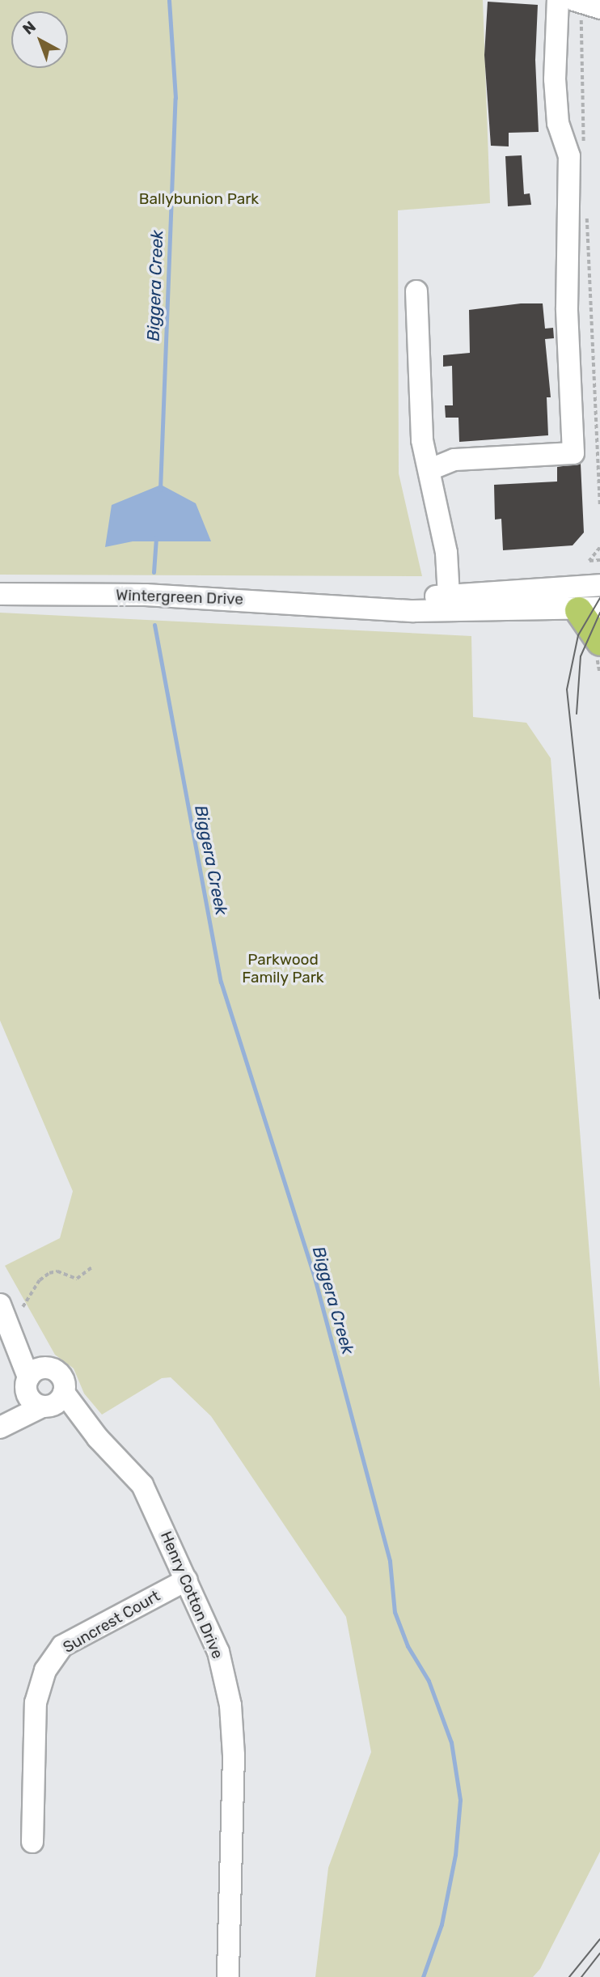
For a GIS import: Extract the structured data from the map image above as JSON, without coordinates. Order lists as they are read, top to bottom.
{
  "streets": {
    "street": ["Wintergreen Drive", "Henry Cotton Drive", "Suncrest Court"]
  },
  "crossings": [
    ["Henry Cotton Drive", "Suncrest Court"]
  ],
  "water": ["Biggera Creek"],
  "parks": ["Ballybunion Park", "Parkwood Family Park"],
  "north": "top left"
}
